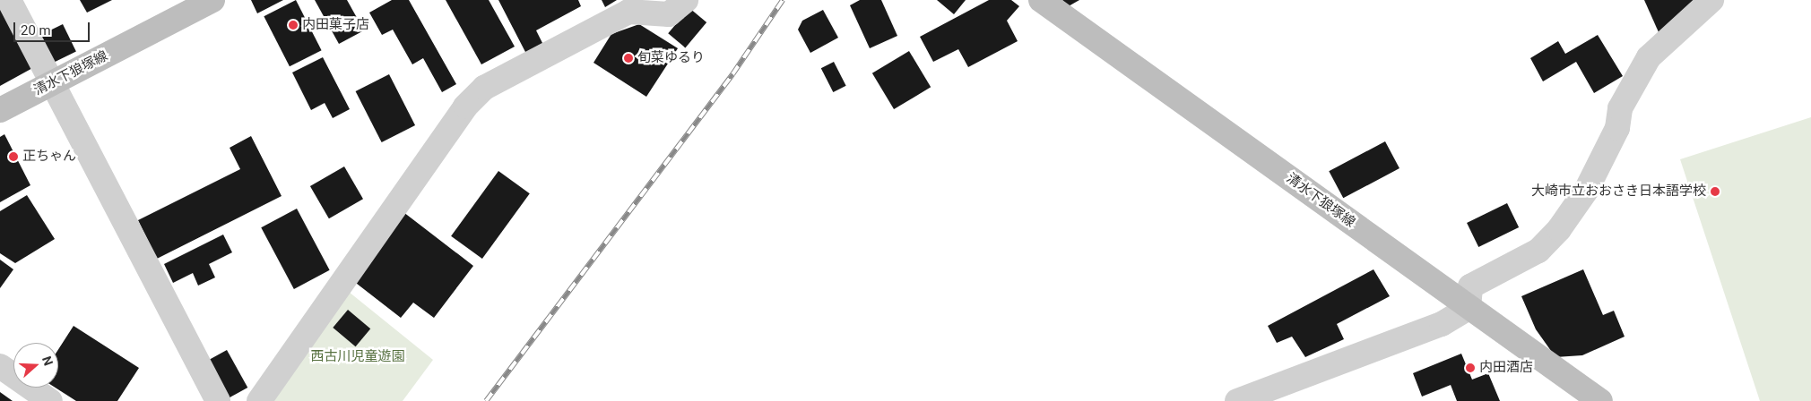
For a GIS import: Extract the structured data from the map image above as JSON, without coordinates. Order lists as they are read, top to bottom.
{
  "streets": {
    "main road": ["清水下狼塚線"]
  },
  "parks": ["西古川児童遊園"],
  "places": [
    "内田菓子店",
    "旬菜ゆるり",
    "正ちゃん",
    "大崎市立おおさき日本語学校",
    "内田酒店"
  ],
  "scale_bar": "20 m",
  "north": "right"
}
